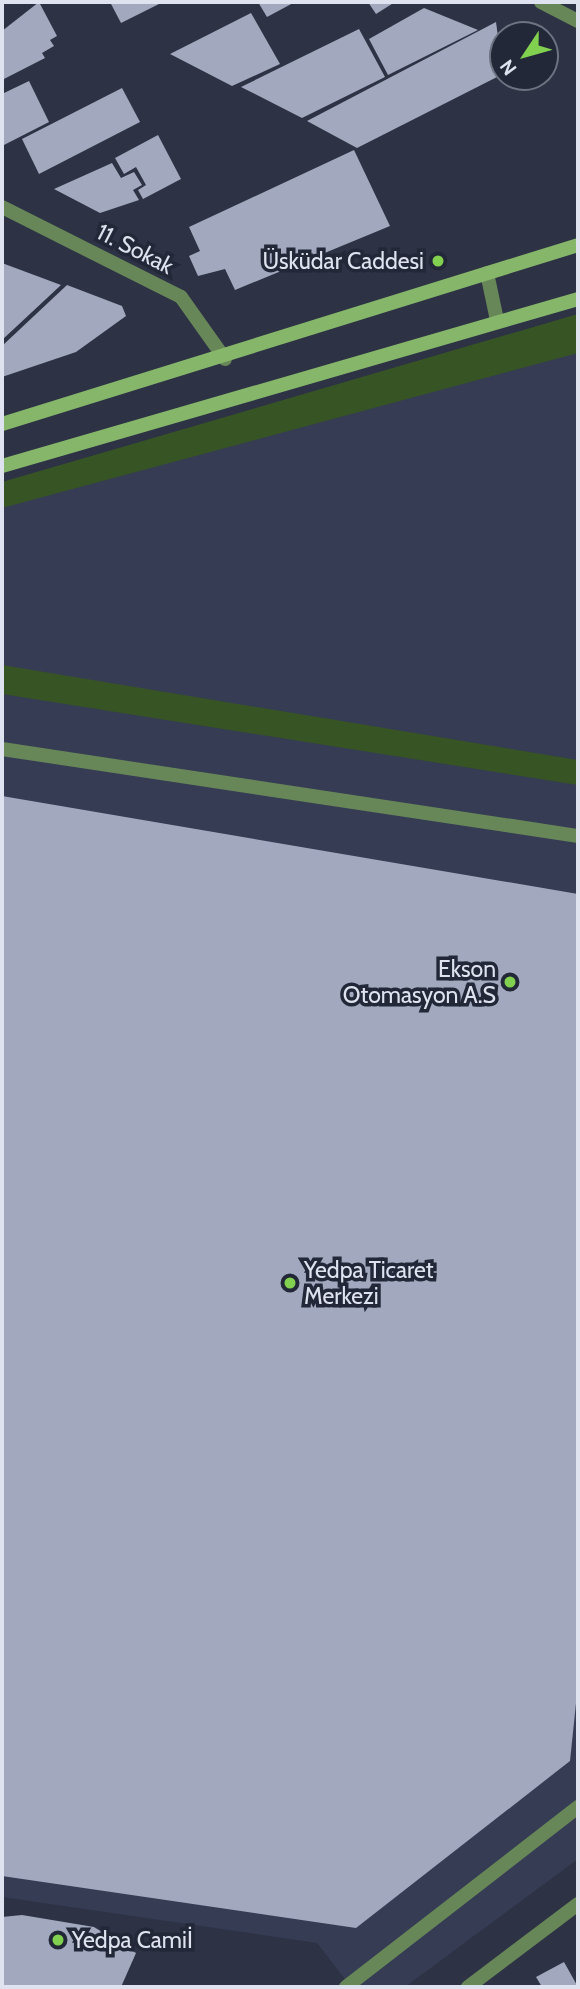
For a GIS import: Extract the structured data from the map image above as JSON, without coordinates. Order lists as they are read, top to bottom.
{
  "streets": {
    "street": ["11. Sokak"]
  },
  "places": [
    "Üsküdar Caddesi",
    "Ekson Otomasyon A.S",
    "Yedpa Ticaret Merkezi",
    "Yedpa Camiİ"
  ],
  "north": "bottom left"
}
